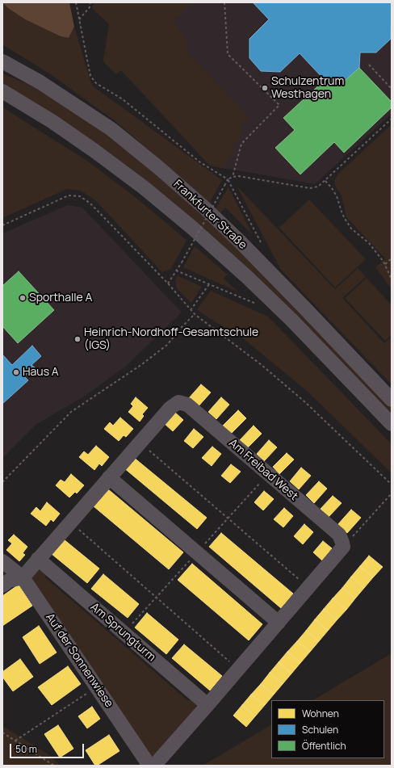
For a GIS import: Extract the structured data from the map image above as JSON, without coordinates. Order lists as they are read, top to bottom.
{
  "streets": {
    "street": [
      "Frankfurter Straße",
      "Am Freibad West",
      "Am Sprungturm",
      "Auf der Sonnenwiese"
    ]
  },
  "crossings": [
    ["Am Freibad West", "Am Sprungturm"],
    ["Am Freibad West", "Auf der Sonnenwiese"]
  ],
  "places": [
    "Schulzentrum Westhagen",
    "Sporthalle A",
    "Heinrich-Nordhoff-Gesamtschule (IGS)",
    "Haus A"
  ],
  "legend": ["Wohnen", "Schulen", "Öffentlich"],
  "scale_bar": "50 m"
}
